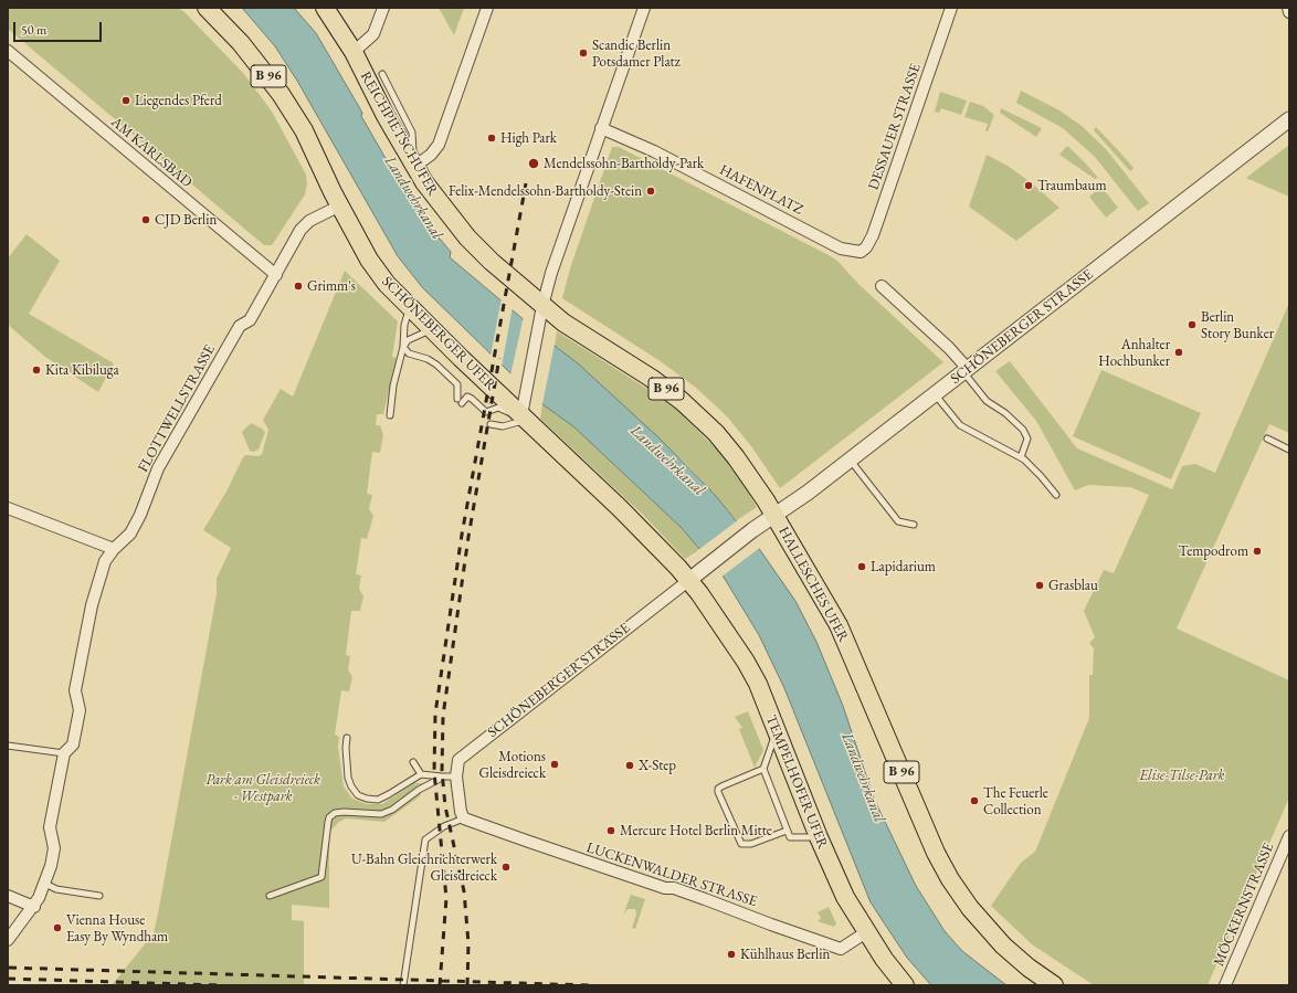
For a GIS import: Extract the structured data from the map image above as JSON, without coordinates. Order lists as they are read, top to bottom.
{
  "streets": {
    "main road": [
      "B 96",
      "REICHPIETSCHUFER",
      "SCHÖNEBERGER UFER",
      "HALLESCHES UFER",
      "TEMPELHOFER UFER"
    ],
    "street": [
      "DESSAUER STRASSE",
      "AM KARLSBAD",
      "HAFENPLATZ",
      "SCHÖNEBERGER STRASSE",
      "FLOTTWELLSTRASSE",
      "LUCKENWALDER STRASSE",
      "MÖCKERNSTRASSE"
    ]
  },
  "crossings": [
    ["DESSAUER STRASSE", "HAFENPLATZ"],
    ["REICHPIETSCHUFER", "HALLESCHES UFER"],
    ["AM KARLSBAD", "FLOTTWELLSTRASSE"],
    ["SCHÖNEBERGER STRASSE", "SCHÖNEBERGER UFER"],
    ["SCHÖNEBERGER STRASSE", "HALLESCHES UFER"],
    ["SCHÖNEBERGER STRASSE", "TEMPELHOFER UFER"],
    ["SCHÖNEBERGER STRASSE", "LUCKENWALDER STRASSE"],
    ["SCHÖNEBERGER UFER", "FLOTTWELLSTRASSE"],
    ["SCHÖNEBERGER UFER", "TEMPELHOFER UFER"],
    ["TEMPELHOFER UFER", "LUCKENWALDER STRASSE"]
  ],
  "water": ["Landwehrkanal"],
  "parks": ["Elise-Tilse-Park", "Park am Gleisdreieck - Westpark"],
  "places": [
    "Scandic Berlin Potsdamer Platz",
    "Liegendes Pferd",
    "High Park",
    "Mendelssohn-Bartholdy-Park",
    "Traumbaum",
    "Felix-Mendelssohn-Bartholdy-Stein",
    "CJD Berlin",
    "Grimm's",
    "Berlin Story Bunker",
    "Anhalter Hochbunker",
    "Kita Kibiluga",
    "Tempodrom",
    "Lapidarium",
    "Grasblau",
    "Motions Gleisdreieck",
    "X-Step",
    "The Feuerle Collection",
    "Mercure Hotel Berlin Mitte",
    "U-Bahn Gleichrichterwerk Gleisdreieck",
    "Vienna House Easy By Wyndham",
    "Kühlhaus Berlin"
  ],
  "scale_bar": "50 m"
}
